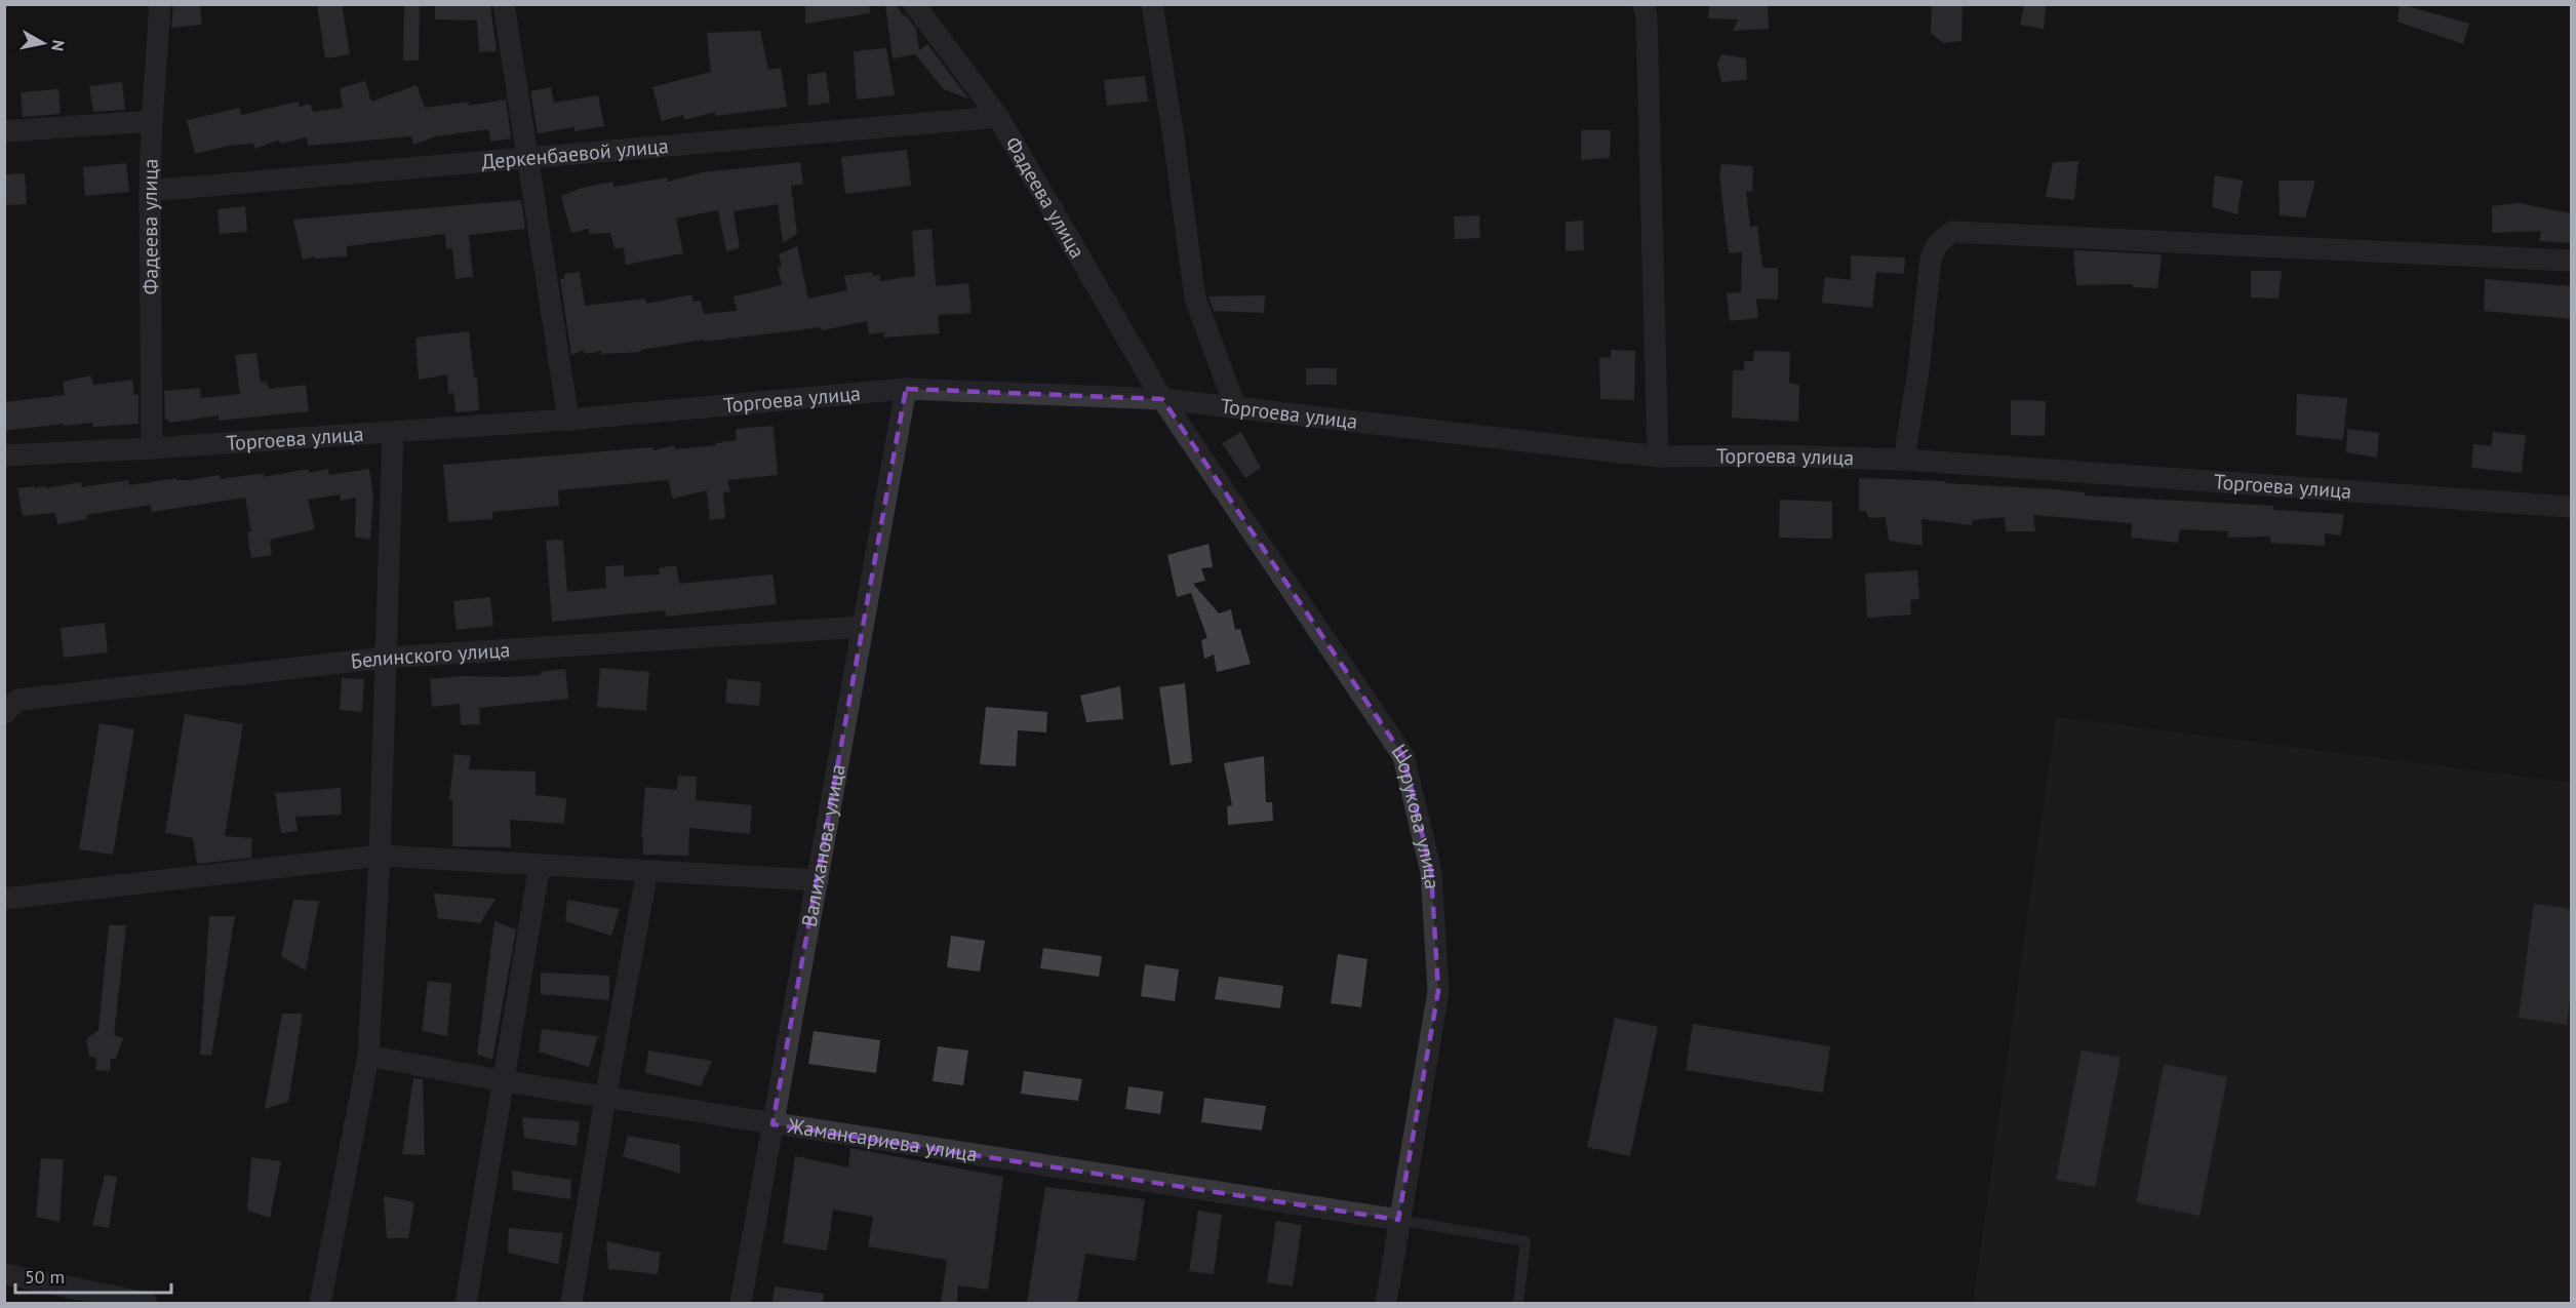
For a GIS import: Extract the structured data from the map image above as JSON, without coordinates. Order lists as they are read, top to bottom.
{
  "streets": {
    "street": [
      "Деркенбаевой улица",
      "Фадеева улица",
      "Торгоева улица",
      "Белинского улица",
      "Шорукова улица",
      "Валиханова улица",
      "Жамансариева улица"
    ]
  },
  "crossings": [
    ["Деркенбаевой улица", "Фадеева улица"],
    ["Фадеева улица", "Торгоева улица"],
    ["Фадеева улица", "Шорукова улица"],
    ["Торгоева улица", "Шорукова улица"],
    ["Торгоева улица", "Валиханова улица"],
    ["Белинского улица", "Валиханова улица"],
    ["Шорукова улица", "Жамансариева улица"],
    ["Валиханова улица", "Жамансариева улица"]
  ],
  "scale_bar": "50 m",
  "north": "right"
}
